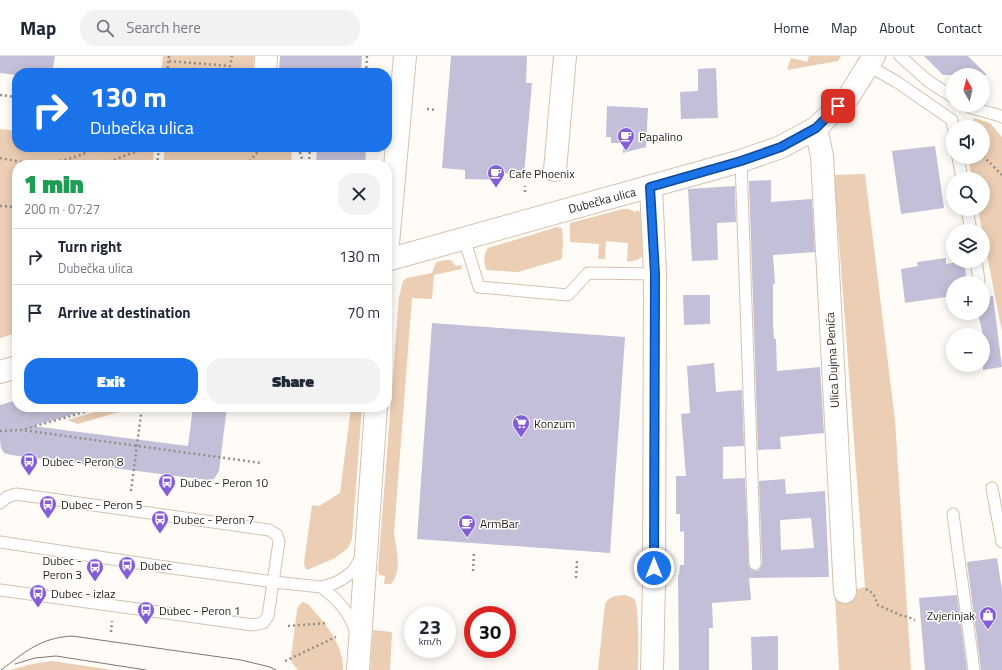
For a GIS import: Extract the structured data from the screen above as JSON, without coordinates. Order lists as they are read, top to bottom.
{
  "streets": {
    "street": ["Dubečka ulica", "Ulica Dujma Penića"]
  },
  "crossings": [
    ["Dubečka ulica", "Ulica Dujma Penića"]
  ],
  "places": {
    "cafe": ["Papalino", "Cafe Phoenix", "ArmBar"],
    "supermarket": ["Konzum"],
    "bus stop": [
      "Dubec - Peron 8",
      "Dubec - Peron 10",
      "Dubec - Peron 5",
      "Dubec - Peron 7",
      "Dubec",
      "Dubec - Peron 3",
      "Dubec - izlaz",
      "Dubec - Peron 1"
    ],
    "shop": ["Zvjerinjak"]
  },
  "north": "top",
  "page": {
    "header": "Map",
    "search": "Search here",
    "nav": [
      "Home",
      "Map",
      "About",
      "Contact"
    ],
    "map_buttons": ["+", "−"],
    "turn": ["130 m", "Dubečka ulica"],
    "heading": ["1 min", "200 m · 07:27"],
    "list": [
      {
        "name": "Turn right",
        "note": "Dubečka ulica",
        "value": "130 m"
      },
      {
        "name": "Arrive at destination",
        "value": "70 m"
      }
    ],
    "buttons": ["Exit", "Share"],
    "speed": "23 km/h",
    "limit": "30"
  }
}
